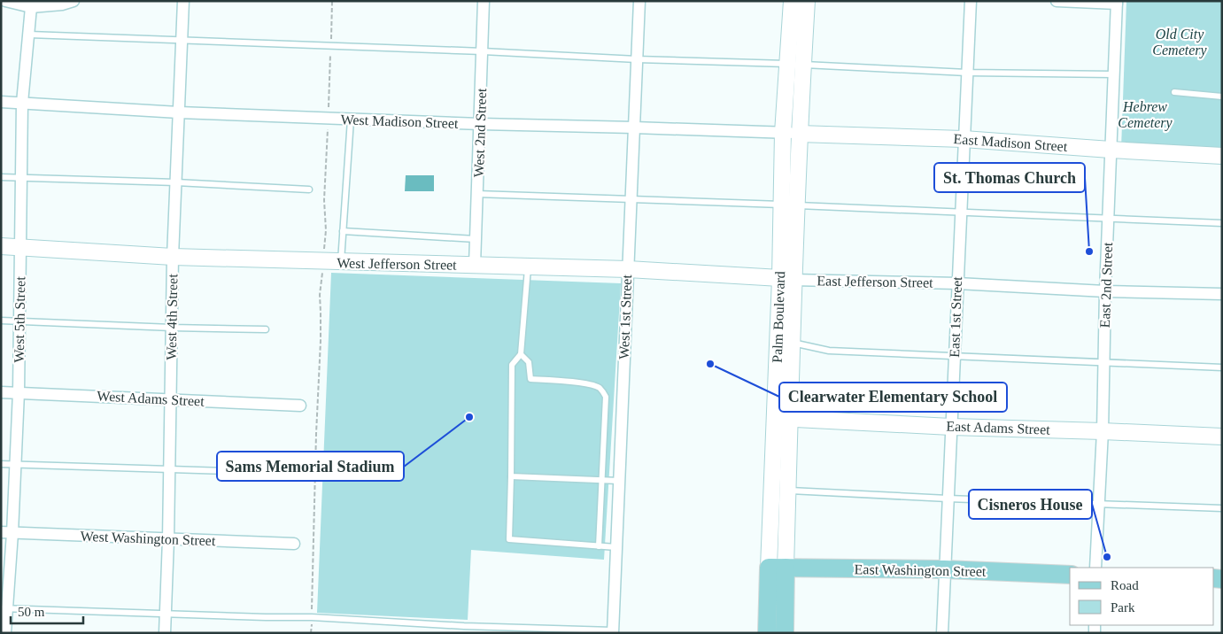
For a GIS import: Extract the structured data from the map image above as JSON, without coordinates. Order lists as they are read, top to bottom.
{
  "streets": {
    "main road": [
      "East Madison Street",
      "West Jefferson Street",
      "Palm Boulevard",
      "East Adams Street",
      "East Washington Street"
    ],
    "street": [
      "West Madison Street",
      "West 2nd Street",
      "East Jefferson Street",
      "East 2nd Street",
      "West 4th Street",
      "West 1st Street",
      "East 1st Street",
      "West 5th Street",
      "West Adams Street",
      "West Washington Street"
    ]
  },
  "crossings": [
    ["West Madison Street", "West 2nd Street"],
    ["West Madison Street", "East Madison Street"],
    ["West Madison Street", "West 4th Street"],
    ["West Madison Street", "West 1st Street"],
    ["West Madison Street", "Palm Boulevard"],
    ["West Madison Street", "West 5th Street"],
    ["West 2nd Street", "West Jefferson Street"],
    ["East Madison Street", "East 2nd Street"],
    ["East Madison Street", "Palm Boulevard"],
    ["East Madison Street", "East 1st Street"],
    ["West Jefferson Street", "East Jefferson Street"],
    ["West Jefferson Street", "West 4th Street"],
    ["West Jefferson Street", "West 1st Street"],
    ["West Jefferson Street", "Palm Boulevard"],
    ["West Jefferson Street", "West 5th Street"],
    ["East Jefferson Street", "East 2nd Street"],
    ["East Jefferson Street", "Palm Boulevard"],
    ["East Jefferson Street", "East 1st Street"],
    ["East 2nd Street", "East Adams Street"],
    ["West 4th Street", "West Adams Street"],
    ["West 4th Street", "West Washington Street"],
    ["Palm Boulevard", "East Adams Street"],
    ["Palm Boulevard", "East Washington Street"],
    ["East 1st Street", "East Adams Street"],
    ["East 1st Street", "East Washington Street"],
    ["West 5th Street", "West Adams Street"],
    ["West 5th Street", "West Washington Street"]
  ],
  "parks": ["Old City Cemetery", "Hebrew Cemetery"],
  "places": [
    "St. Thomas Church",
    "Clearwater Elementary School",
    "Sams Memorial Stadium",
    "Cisneros House"
  ],
  "legend": ["Road", "Park"],
  "scale_bar": "50 m"
}
